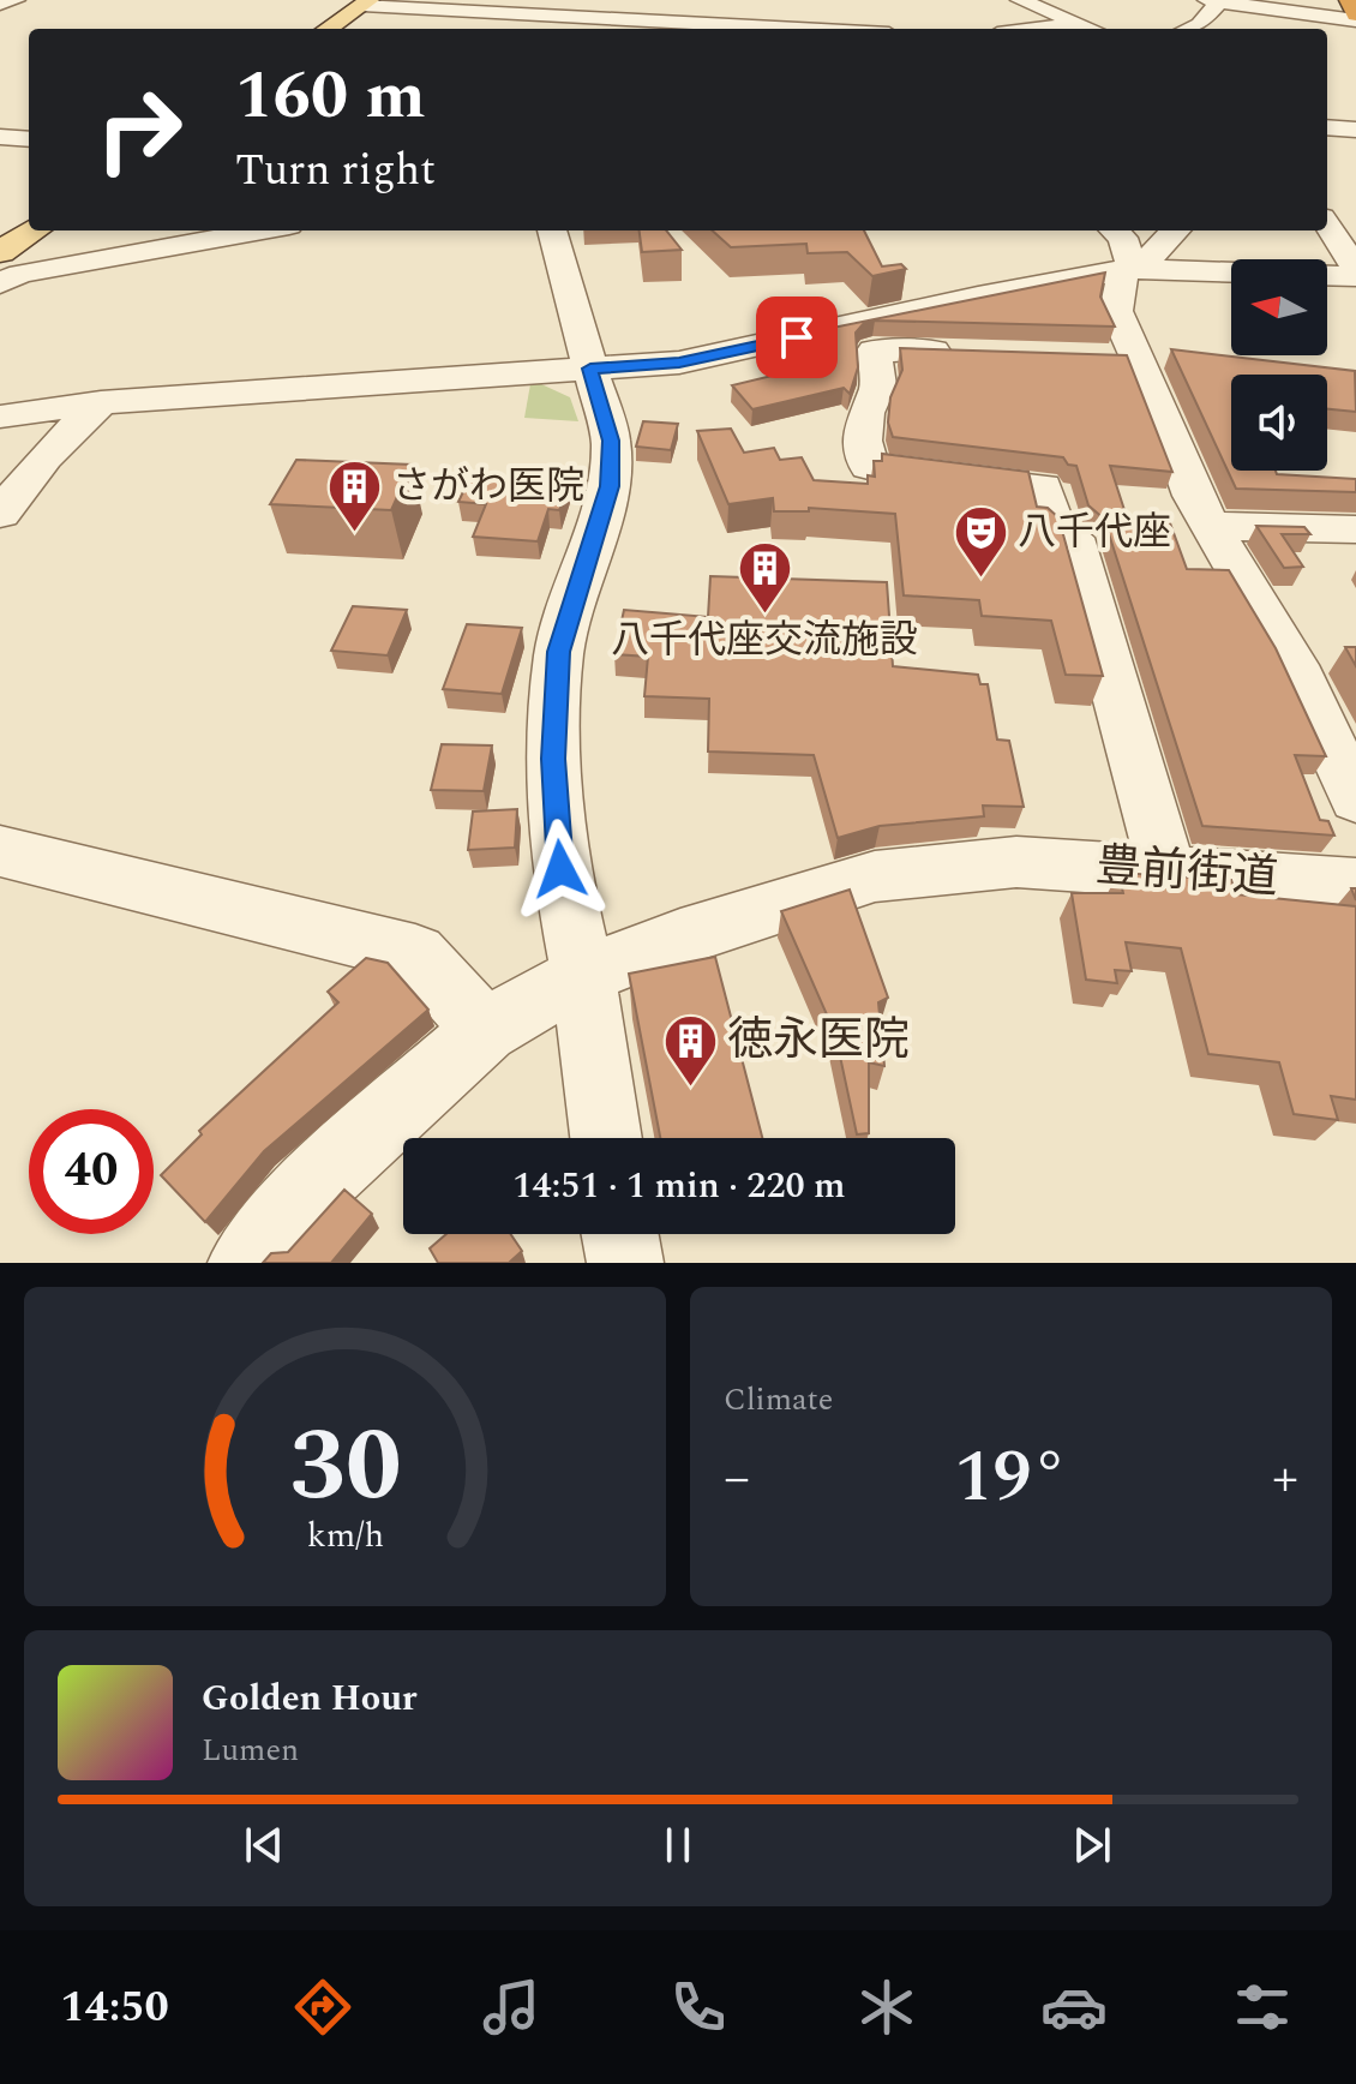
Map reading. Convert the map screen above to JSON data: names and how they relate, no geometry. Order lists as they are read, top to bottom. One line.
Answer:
{"streets":{"street":["豊前街道"]},"places":{"building":["さがわ医院","八千代座交流施設","徳永医院"],"theatre":["八千代座"]},"north":"left","page":{"turn":["160 m","Turn right"],"limit":"40","trip":"14:51 · 1 min · 220 m","tile":"Climate","heat":["−","19°","+"],"song":["Golden Hour","Lumen"],"tabs":"14:50","gauge":["30","km/h"]}}
